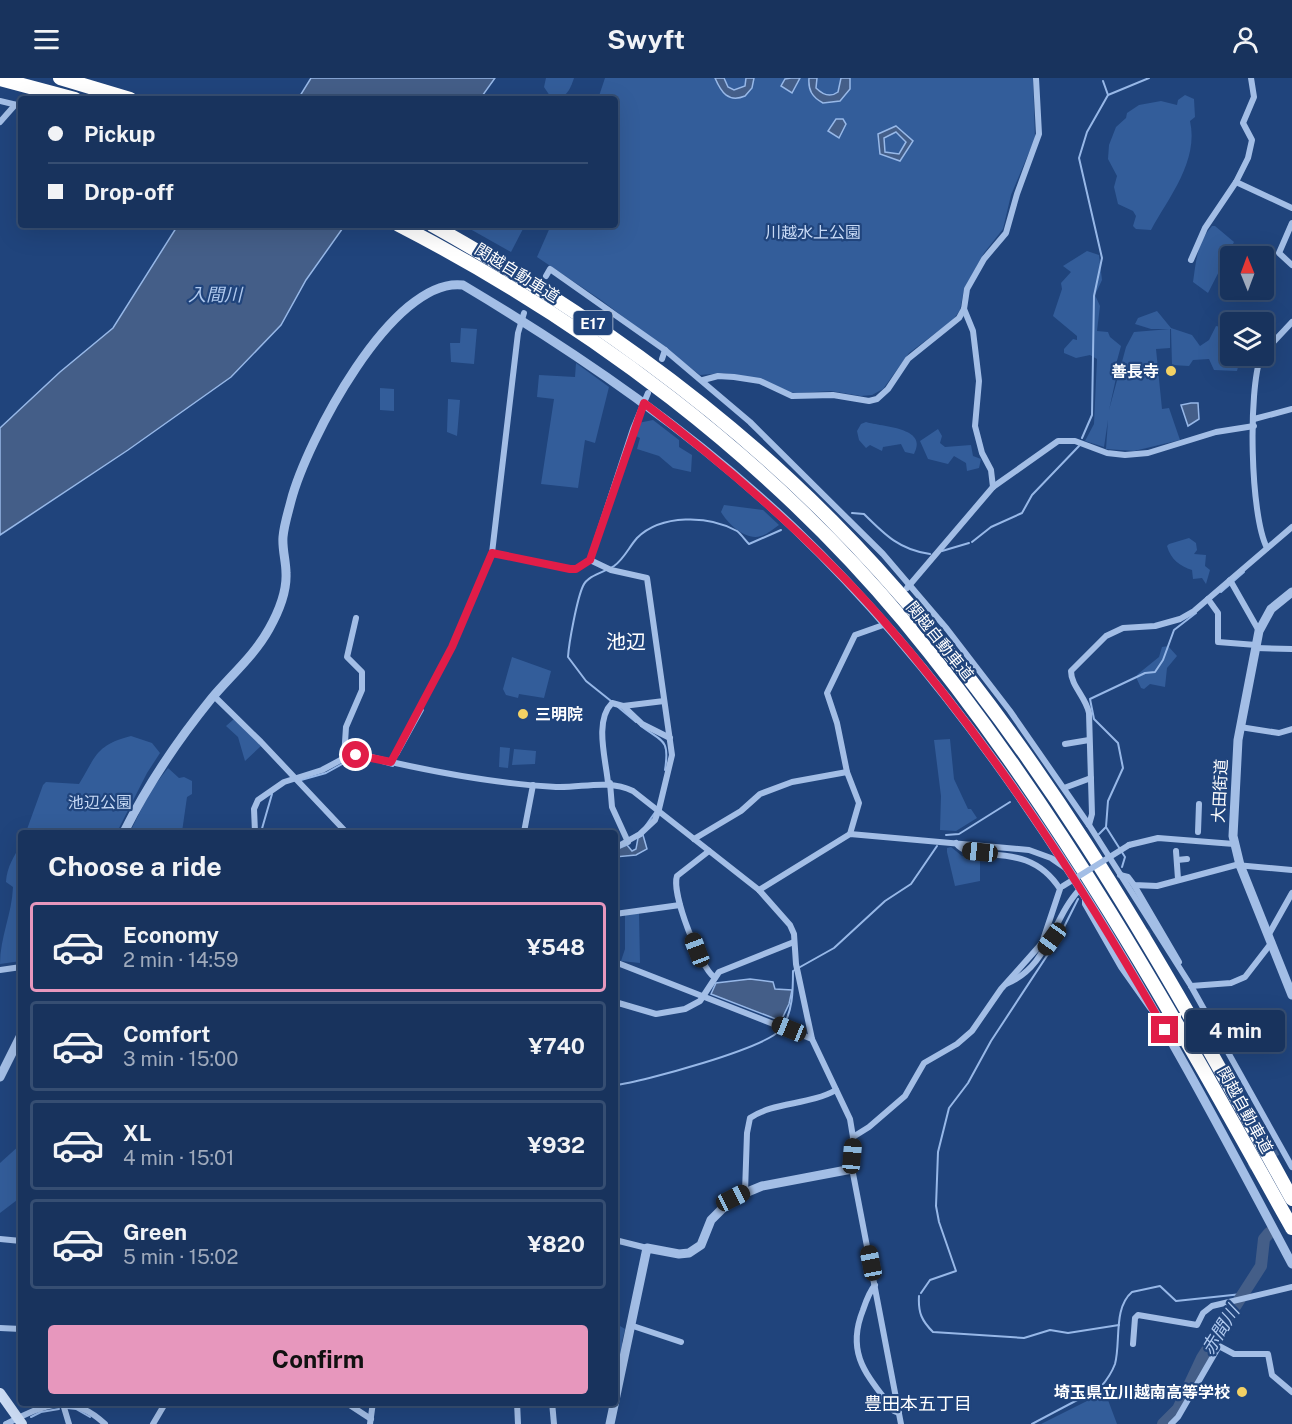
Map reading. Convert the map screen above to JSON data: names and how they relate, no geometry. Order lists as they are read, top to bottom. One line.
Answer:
{"streets":{"highway":["関越自動車道","E17"],"street":["大田街道"]},"districts":["池辺","豊田本五丁目"],"water":["入間川","赤間川"],"parks":["川越水上公園","池辺公園"],"places":["善長寺","三明院","埼玉県立川越南高等学校"],"north":"top","page":{"header":"Swyft","banner":["Pickup","Drop-off"],"heading":"Choose a ride","list":[{"name":"Economy","note":"2 min · 14:59","value":"¥548"},{"name":"Comfort","note":"3 min · 15:00","value":"¥740"},{"name":"XL","note":"4 min · 15:01","value":"¥932"},{"name":"Green","note":"5 min · 15:02","value":"¥820"}],"bubble":"4 min","buttons":"Confirm"}}
